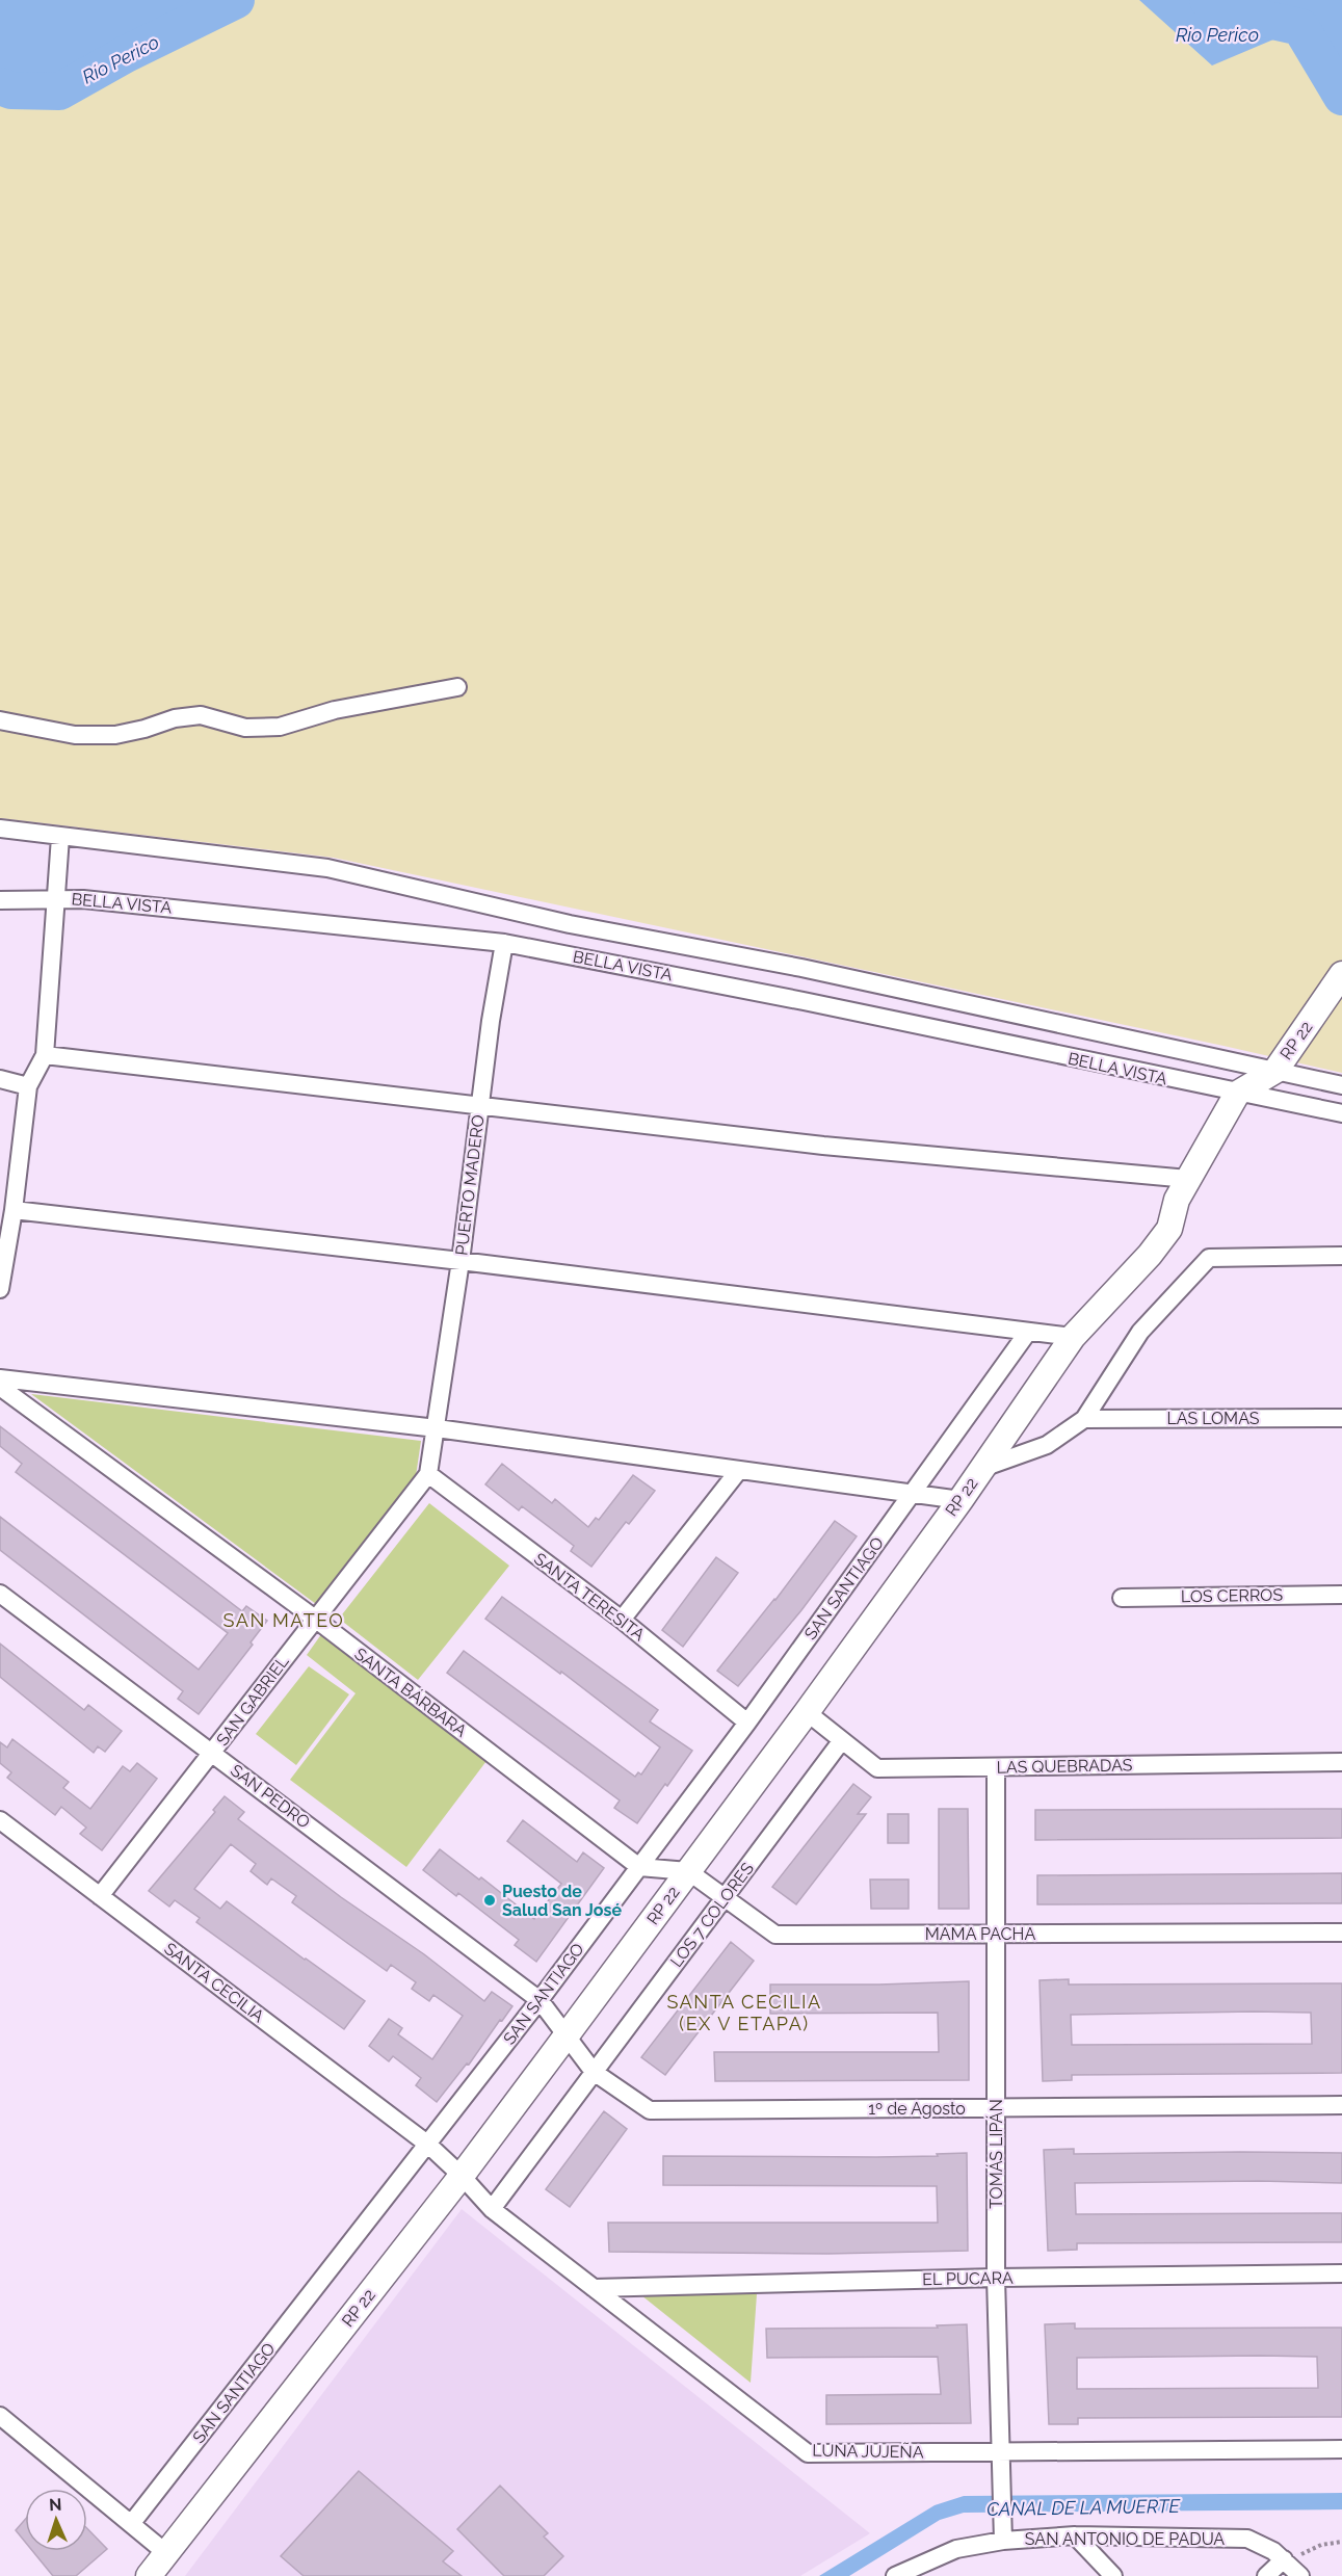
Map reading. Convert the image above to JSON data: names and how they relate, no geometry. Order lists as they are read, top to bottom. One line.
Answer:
{"streets":{"street":["BELLA VISTA","RP 22","PUERTO MADERO","LAS LOMAS","SAN SANTIAGO","LOS CERROS","SANTA TERESITA","SANTA BÁRBARA","SAN GABRIEL","LAS QUEBRADAS","SAN PEDRO","LOS 7 COLORES","MAMA PACHA","SANTA CECILIA","1º de Agosto","TOMÁS LIPÁN","EL PUCARA","LUNA JUJEÑA","SAN ANTONIO DE PADUA"]},"crossings":[["BELLA VISTA","RP 22"],["BELLA VISTA","PUERTO MADERO"],["RP 22","LAS QUEBRADAS"],["RP 22","MAMA PACHA"],["RP 22","1º de Agosto"],["RP 22","LUNA JUJEÑA"],["PUERTO MADERO","SANTA TERESITA"],["PUERTO MADERO","SAN GABRIEL"],["SAN SANTIAGO","SANTA TERESITA"],["SAN SANTIAGO","SANTA BÁRBARA"],["SAN SANTIAGO","SAN PEDRO"],["SAN SANTIAGO","SANTA CECILIA"],["SAN SANTIAGO","1º de Agosto"],["SAN SANTIAGO","LUNA JUJEÑA"],["SANTA TERESITA","SAN GABRIEL"],["SANTA BÁRBARA","SAN GABRIEL"],["SAN GABRIEL","SAN PEDRO"],["SAN GABRIEL","SANTA CECILIA"],["LAS QUEBRADAS","LOS 7 COLORES"],["LAS QUEBRADAS","TOMÁS LIPÁN"],["SAN PEDRO","1º de Agosto"],["LOS 7 COLORES","MAMA PACHA"],["LOS 7 COLORES","1º de Agosto"],["LOS 7 COLORES","LUNA JUJEÑA"],["MAMA PACHA","TOMÁS LIPÁN"],["SANTA CECILIA","LUNA JUJEÑA"],["1º de Agosto","TOMÁS LIPÁN"],["TOMÁS LIPÁN","EL PUCARA"],["TOMÁS LIPÁN","LUNA JUJEÑA"],["TOMÁS LIPÁN","SAN ANTONIO DE PADUA"],["EL PUCARA","LUNA JUJEÑA"]],"districts":["SAN MATEO","SANTA CECILIA (EX V ETAPA)"],"water":["Rio Perico","Río Perico","CANAL DE LA MUERTE"],"places":["Puesto de Salud San José"],"north":"top"}
